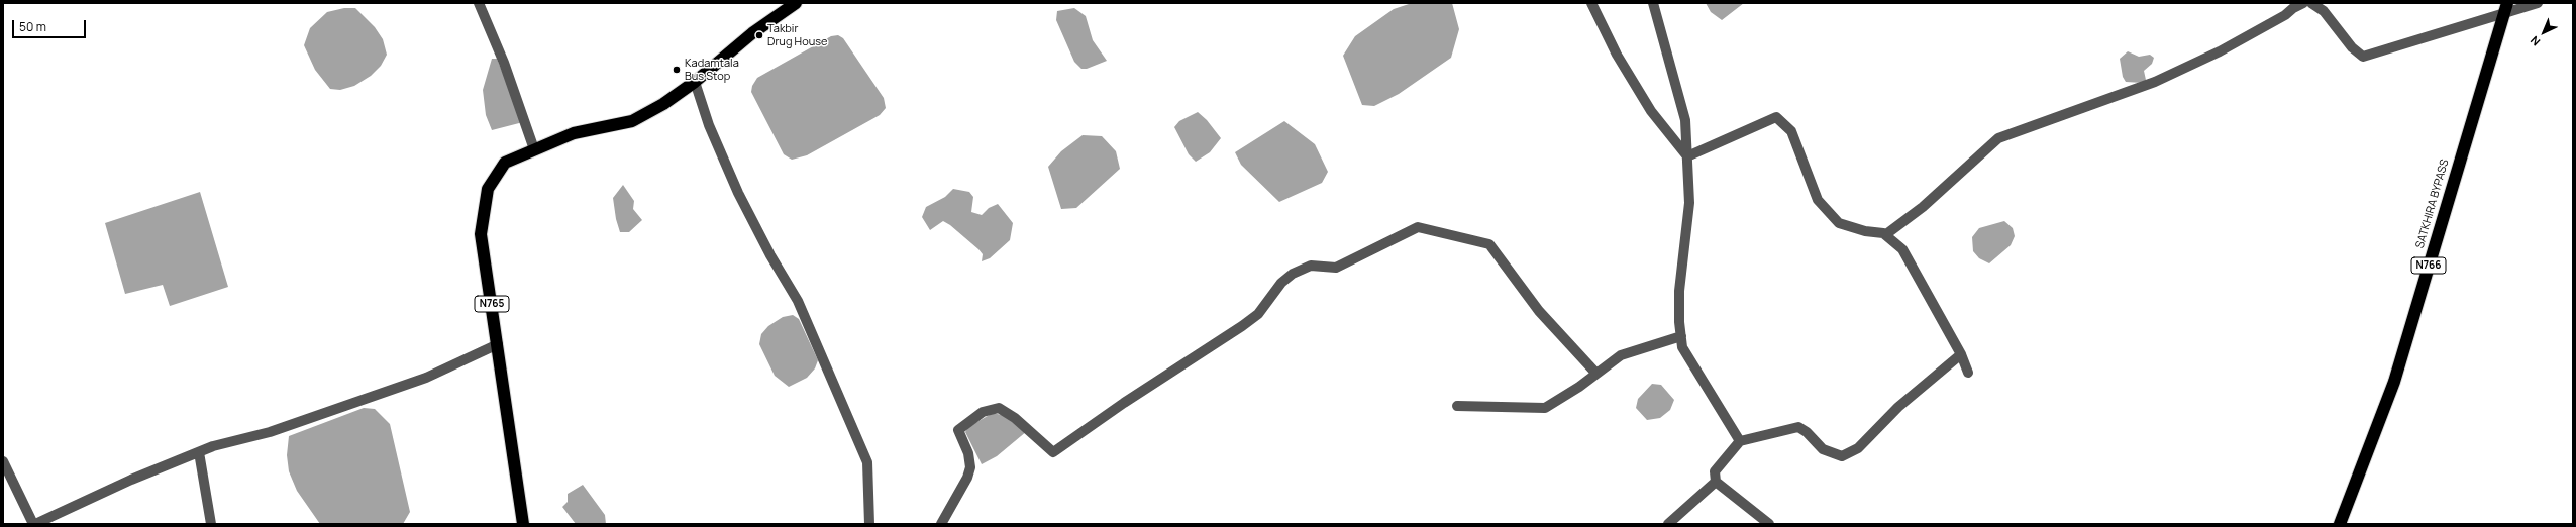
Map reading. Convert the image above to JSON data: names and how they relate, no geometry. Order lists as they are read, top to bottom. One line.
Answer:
{"streets":{"highway":["SATKHIRA BYPASS","N766","N765"]},"places":["Takbir Drug House","Kadamtala Bus Stop"],"scale_bar":"50 m","north":"bottom left"}
